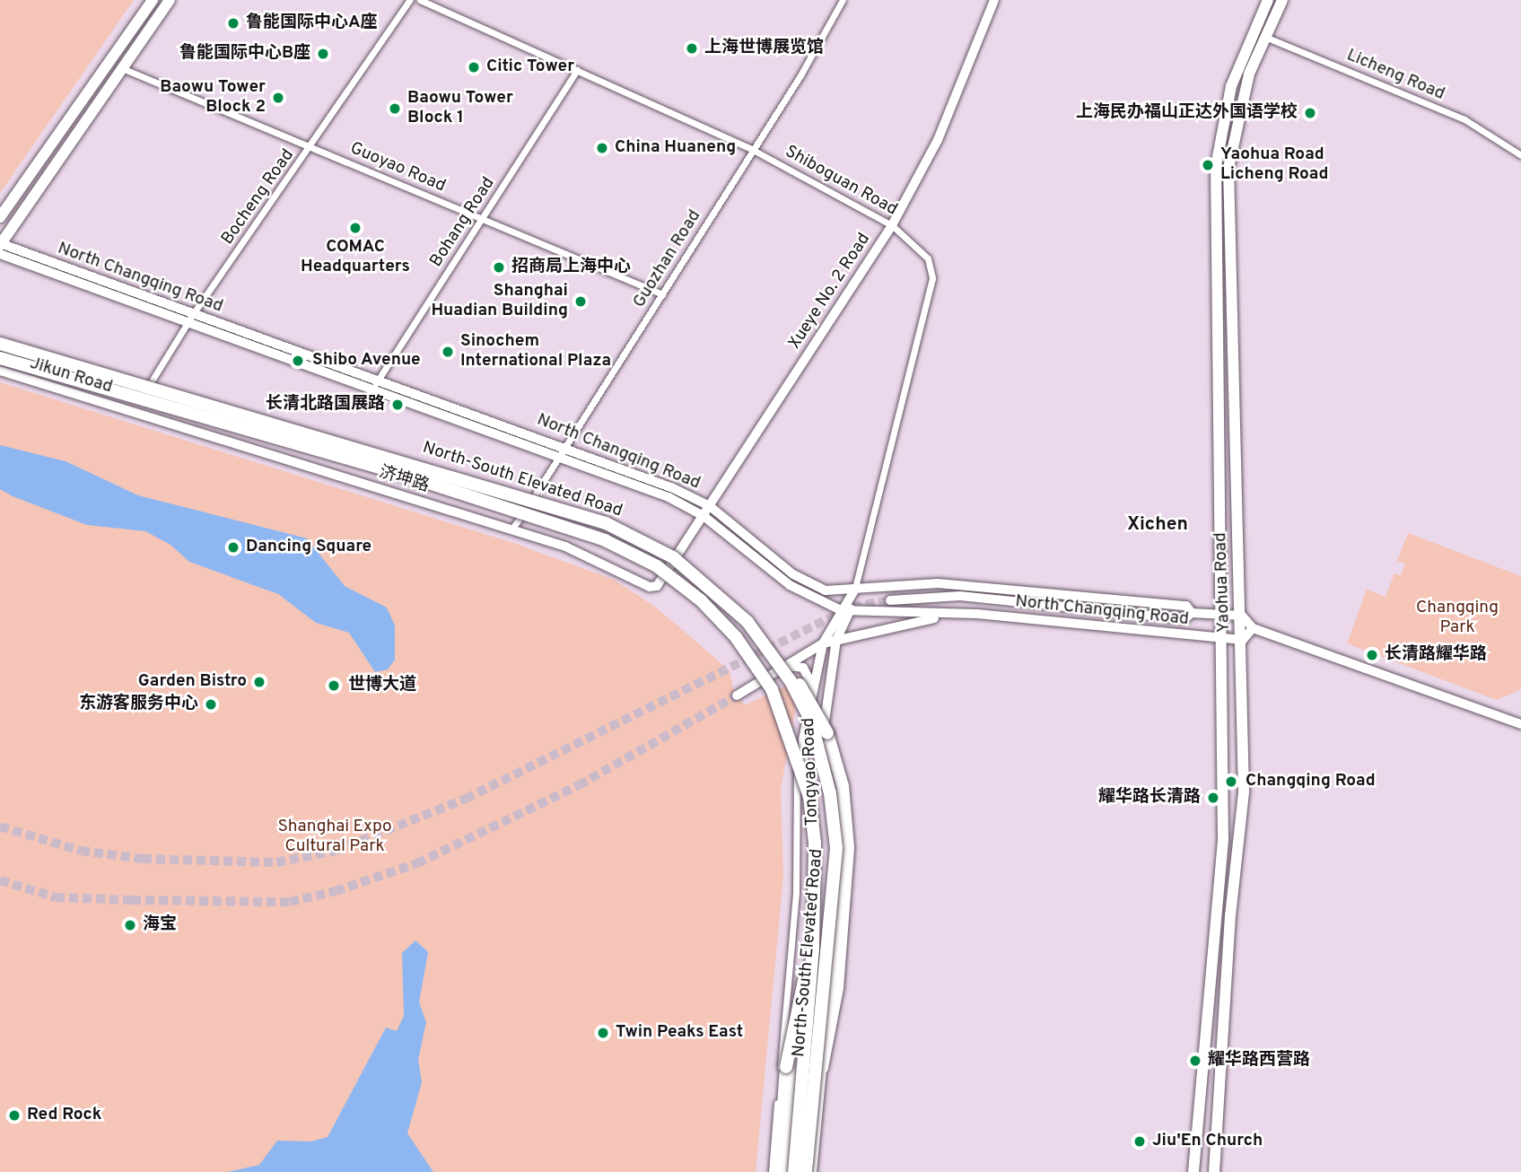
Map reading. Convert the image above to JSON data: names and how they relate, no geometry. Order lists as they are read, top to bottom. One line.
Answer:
{"streets":{"highway":["North-South Elevated Road"],"main road":["North Changqing Road","Xueye No. 2 Road","Jikun Road","济坤路","Yaohua Road","Tongyao Road"],"street":["Licheng Road","Guoyao Road","Shiboguan Road","Bocheng Road","Bohang Road","Guozhan Road"]},"crossings":[["Licheng Road","Yaohua Road"],["Guoyao Road","Bocheng Road"],["Guoyao Road","Bohang Road"],["Guoyao Road","Guozhan Road"],["Shiboguan Road","Bohang Road"],["Shiboguan Road","Guozhan Road"],["Shiboguan Road","North Changqing Road"],["Shiboguan Road","Xueye No. 2 Road"],["Shiboguan Road","Tongyao Road"],["Bocheng Road","North Changqing Road"],["Bocheng Road","Jikun Road"],["Bocheng Road","济坤路"],["Bohang Road","North Changqing Road"],["Guozhan Road","North Changqing Road"],["Guozhan Road","济坤路"],["North Changqing Road","Xueye No. 2 Road"],["North Changqing Road","Yaohua Road"],["North Changqing Road","Tongyao Road"],["Xueye No. 2 Road","济坤路"],["Jikun Road","济坤路"]],"districts":["Xichen"],"parks":["Changqing Park","Shanghai Expo Cultural Park"],"places":["鲁能国际中心A座","上海世博展览馆","鲁能国际中心B座","Citic Tower","Baowu Tower Block 2","Baowu Tower Block 1","上海民办福山正达外国语学校","China Huaneng","Yaohua Road Licheng Road","COMAC Headquarters","招商局上海中心","Shanghai Huadian Building","Sinochem International Plaza","Shibo Avenue","长清北路国展路","Dancing Square","长清路耀华路","Garden Bistro","世博大道","东游客服务中心","Changqing Road","耀华路长清路","海宝","Twin Peaks East","耀华路西营路","Red Rock","Jiu'En Church"]}
